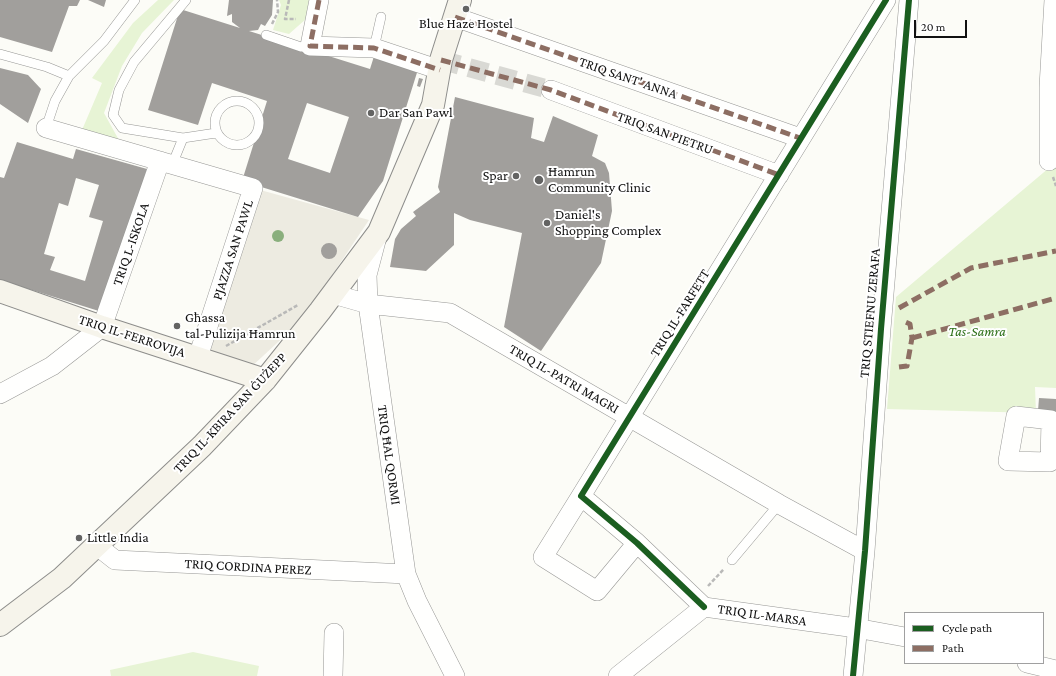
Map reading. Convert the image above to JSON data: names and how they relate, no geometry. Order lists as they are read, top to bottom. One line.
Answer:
{"streets":{"main road":["TRIQ IL-FERROVIJA","TRIQ IL-KBIRA SAN ĠUŻEPP"],"street":["TRIQ SANT' ANNA","TRIQ SAN PIETRU","TRIQ L-ISKOLA","PJAZZA SAN PAWL","TRIQ IL-FARFETT","TRIQ STIEFNU ZERAFA","TRIQ IL-PATRI MAGRI","TRIQ ĦAL QORMI","TRIQ CORDINA PEREZ","TRIQ IL-MARSA"]},"crossings":[["TRIQ SANT' ANNA","TRIQ IL-FARFETT"],["TRIQ SANT' ANNA","TRIQ IL-KBIRA SAN ĠUŻEPP"],["TRIQ SAN PIETRU","TRIQ IL-FARFETT"],["TRIQ L-ISKOLA","PJAZZA SAN PAWL"],["TRIQ L-ISKOLA","TRIQ IL-FERROVIJA"],["PJAZZA SAN PAWL","TRIQ IL-FERROVIJA"],["TRIQ IL-FARFETT","TRIQ IL-PATRI MAGRI"],["TRIQ STIEFNU ZERAFA","TRIQ IL-PATRI MAGRI"],["TRIQ STIEFNU ZERAFA","TRIQ IL-MARSA"],["TRIQ IL-FERROVIJA","TRIQ IL-KBIRA SAN ĠUŻEPP"],["TRIQ IL-PATRI MAGRI","TRIQ IL-KBIRA SAN ĠUŻEPP"],["TRIQ IL-PATRI MAGRI","TRIQ ĦAL QORMI"],["TRIQ IL-KBIRA SAN ĠUŻEPP","TRIQ ĦAL QORMI"],["TRIQ IL-KBIRA SAN ĠUŻEPP","TRIQ CORDINA PEREZ"],["TRIQ ĦAL QORMI","TRIQ CORDINA PEREZ"]],"parks":["Tas-Samra"],"places":["Blue Haze Hostel","Dar San Pawl","Spar","Ħamrun Community Clinic","Daniel's Shopping Complex","Għassa tal-Pulizija Ħamrun","Little India"],"legend":["Cycle path","Path"],"scale_bar":"20 m"}
